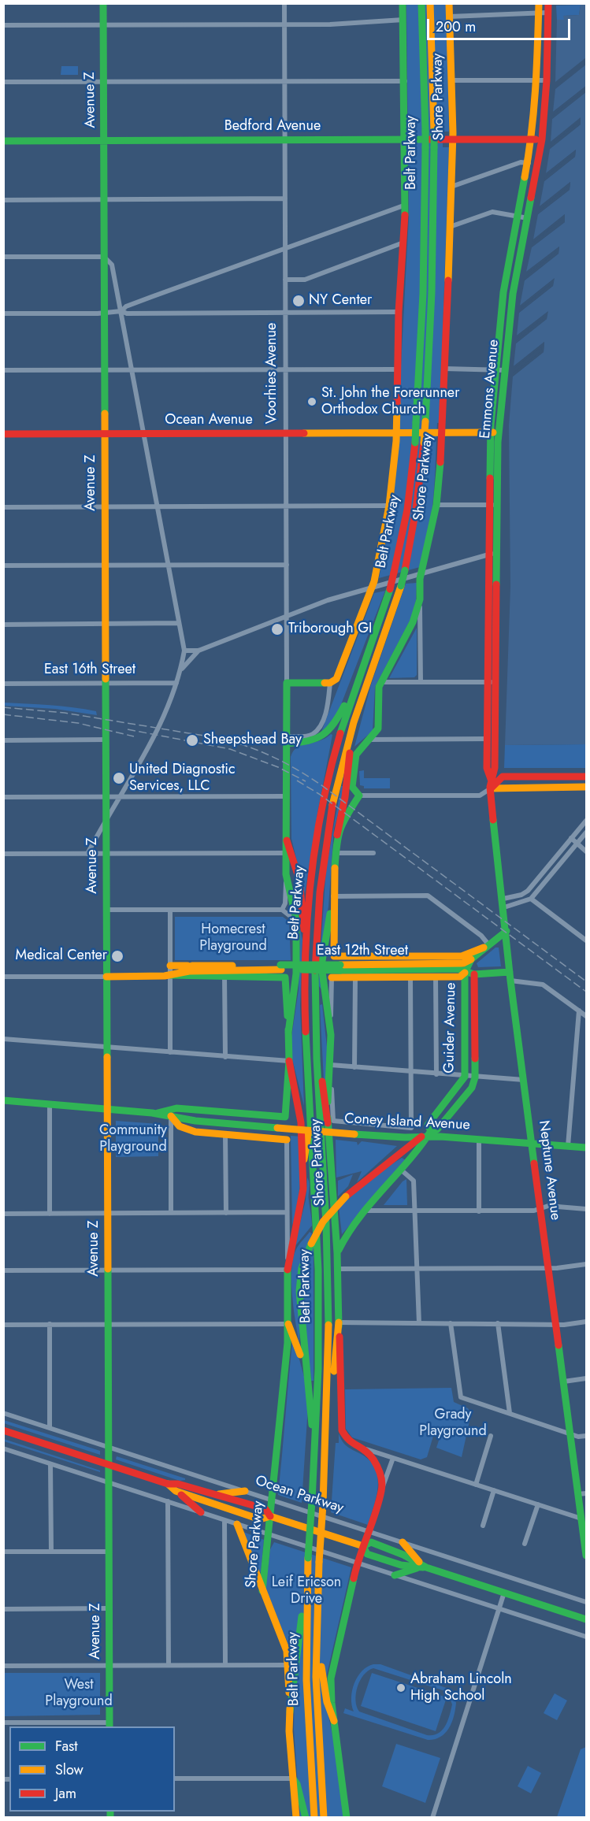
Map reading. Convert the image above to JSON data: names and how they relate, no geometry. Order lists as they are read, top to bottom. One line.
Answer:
{"streets":{"main road":["Shore Parkway","Avenue Z","Bedford Avenue","Belt Parkway","Voorhies Avenue","Emmons Avenue","Ocean Avenue","East 12th Street","Guider Avenue","Coney Island Avenue","Neptune Avenue","Ocean Parkway"],"street":["East 16th Street"]},"crossings":[["Shore Parkway","Bedford Avenue"],["Shore Parkway","Voorhies Avenue"],["Shore Parkway","Ocean Avenue"],["Shore Parkway","East 12th Street"],["Shore Parkway","Guider Avenue"],["Shore Parkway","Coney Island Avenue"],["Shore Parkway","Ocean Parkway"],["Avenue Z","Bedford Avenue"],["Avenue Z","Ocean Avenue"],["Avenue Z","East 16th Street"],["Avenue Z","East 12th Street"],["Avenue Z","Coney Island Avenue"],["Avenue Z","Ocean Parkway"],["Bedford Avenue","Voorhies Avenue"],["Bedford Avenue","Emmons Avenue"],["Voorhies Avenue","Ocean Avenue"],["Emmons Avenue","Ocean Avenue"],["Emmons Avenue","Neptune Avenue"],["East 12th Street","Guider Avenue"],["East 12th Street","Neptune Avenue"],["Guider Avenue","Coney Island Avenue"],["Guider Avenue","Neptune Avenue"],["Coney Island Avenue","Neptune Avenue"]],"parks":["Homecrest Playground","Community Playground","Grady Playground","Leif Ericson Drive","West Playground"],"places":["NY Center","St. John the Forerunner Orthodox Church","Triborough GI","Sheepshead Bay","United Diagnostic Services, LLC","Medical Center","Abraham Lincoln High School"],"legend":["Fast","Slow","Jam"],"scale_bar":"200 m"}
